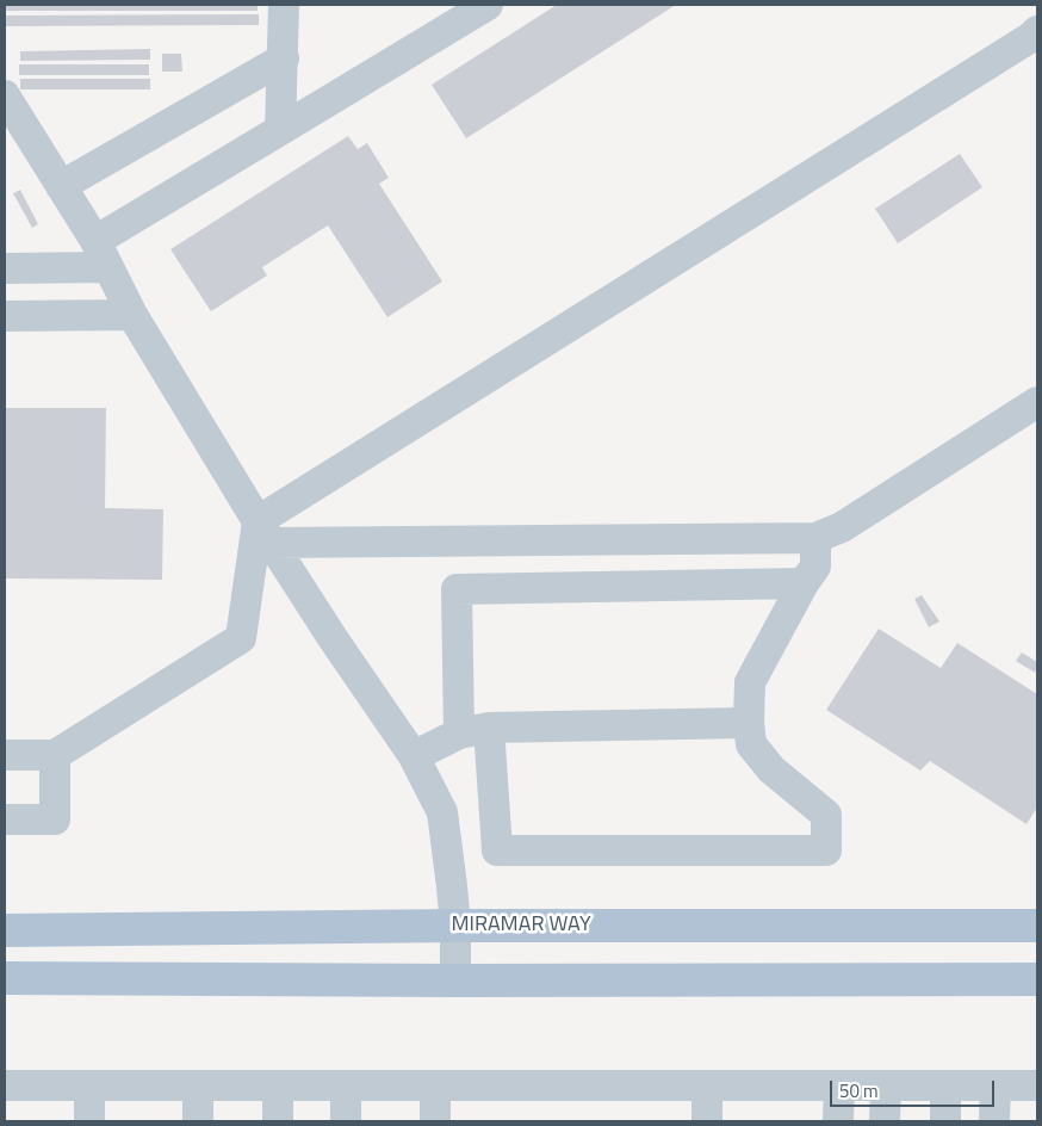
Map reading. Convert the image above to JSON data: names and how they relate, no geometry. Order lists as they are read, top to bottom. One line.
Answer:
{"streets":{"main road":["MIRAMAR WAY"]},"scale_bar":"50 m"}
